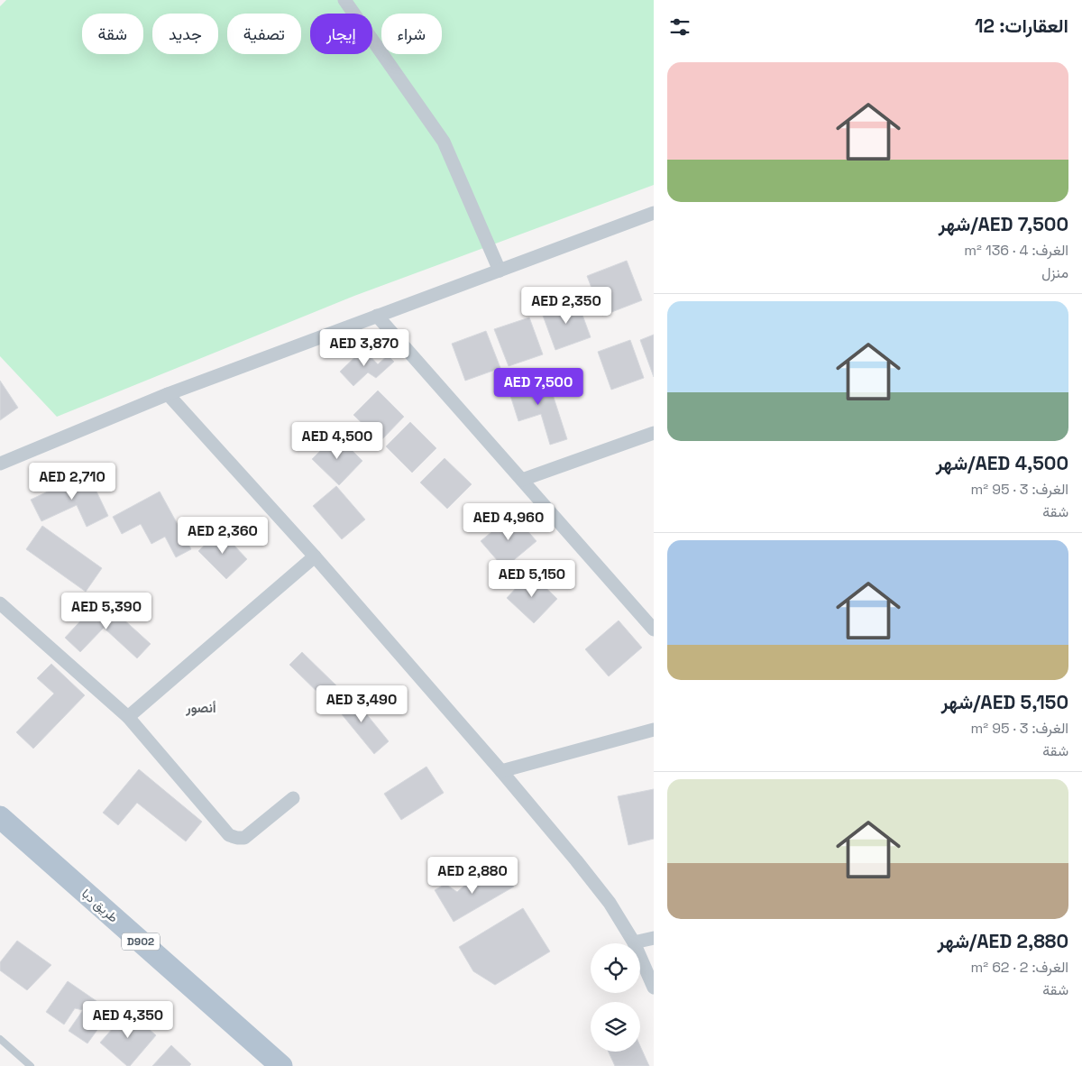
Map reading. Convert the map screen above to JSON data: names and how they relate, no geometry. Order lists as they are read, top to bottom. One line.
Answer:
{"streets":{"main road":["طريق دبا","D902"]},"districts":["أنصور"],"page":{"heading":"العقارات: 12","chip":["شراء","إيجار","تصفية","جديد","شقة"],"list":[{"name":"AED 7,500/شهر","note":"الغرف: 4 · 136 m² · منزل"},{"name":"AED 4,500/شهر","note":"الغرف: 3 · 95 m² · شقة"},{"name":"AED 5,150/شهر","note":"الغرف: 3 · 95 m² · شقة"},{"name":"AED 2,880/شهر","note":"الغرف: 2 · 62 m² · شقة"}],"price":["AED 2,350","AED 3,870","AED 7,500","AED 4,500","AED 2,710","AED 4,960","AED 2,360","AED 5,150","AED 5,390","AED 3,490","AED 2,880","AED 4,350"]}}
